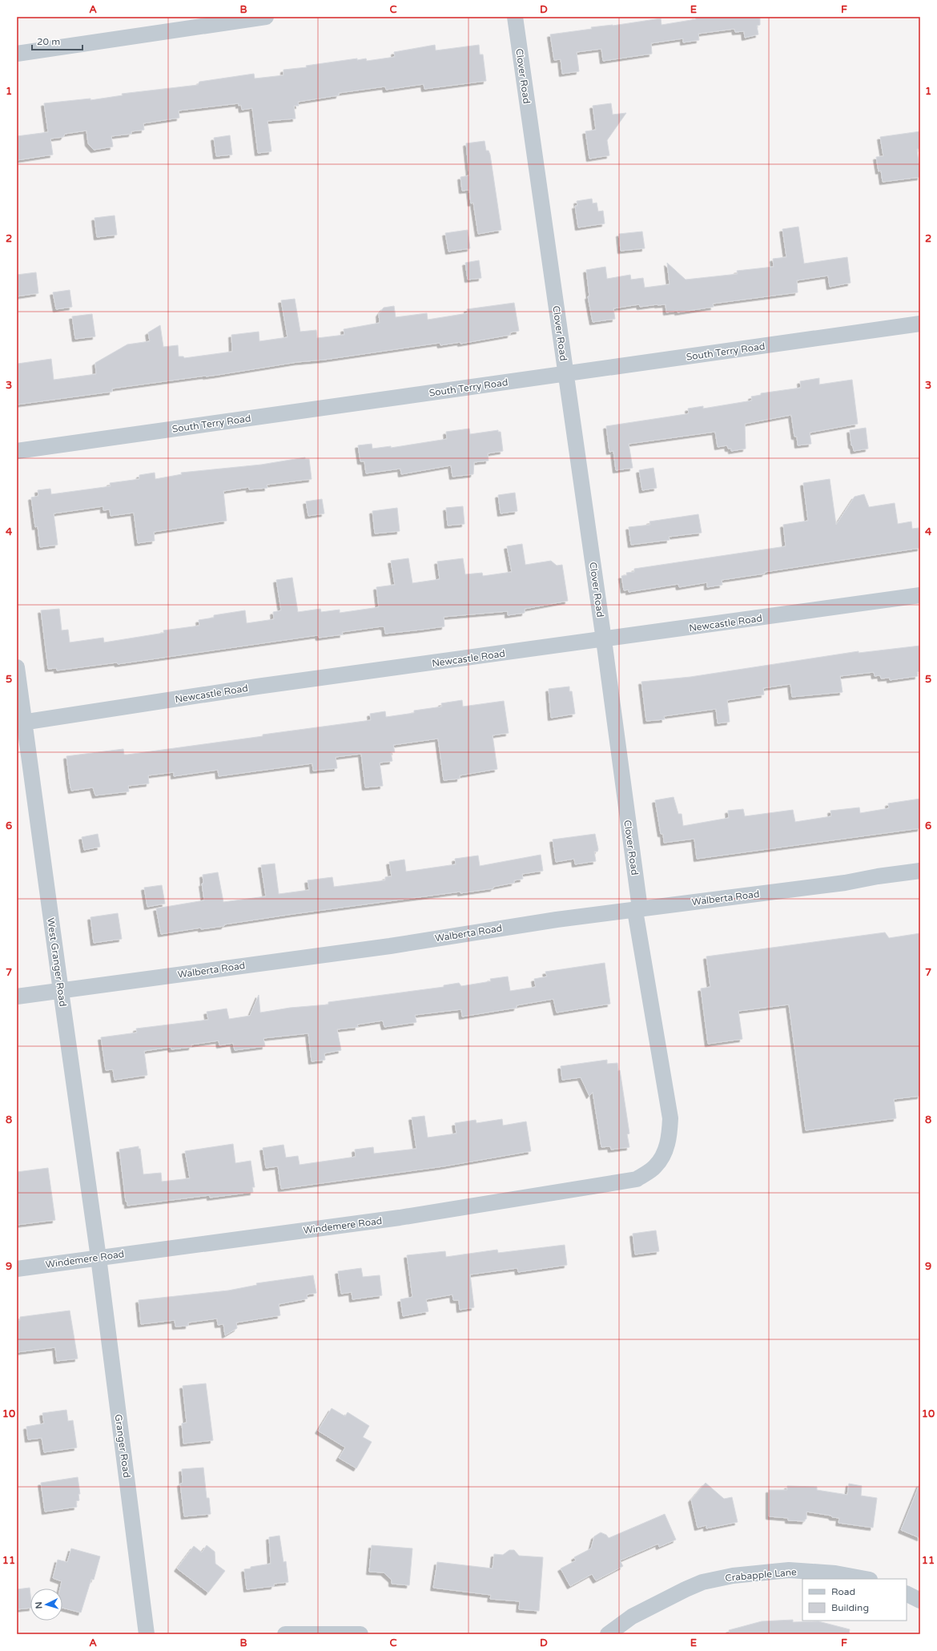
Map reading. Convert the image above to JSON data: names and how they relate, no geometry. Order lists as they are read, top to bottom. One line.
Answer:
{"streets":{"street":["Clover Road","South Terry Road","Newcastle Road","Walberta Road","West Granger Road","Windemere Road","Granger Road","Crabapple Lane"]},"crossings":[["Clover Road","South Terry Road"],["Clover Road","Newcastle Road"],["Clover Road","Walberta Road"],["Clover Road","Windemere Road"],["Newcastle Road","West Granger Road"],["Walberta Road","West Granger Road"],["West Granger Road","Windemere Road"],["West Granger Road","Granger Road"],["Windemere Road","Granger Road"]],"legend":["Road","Building"],"scale_bar":"20 m","north":"left","grid":{"columns":["A","B","C","D","E","F"],"rows":["1","2","3","4","5","6","7","8","9","10","11"]}}
